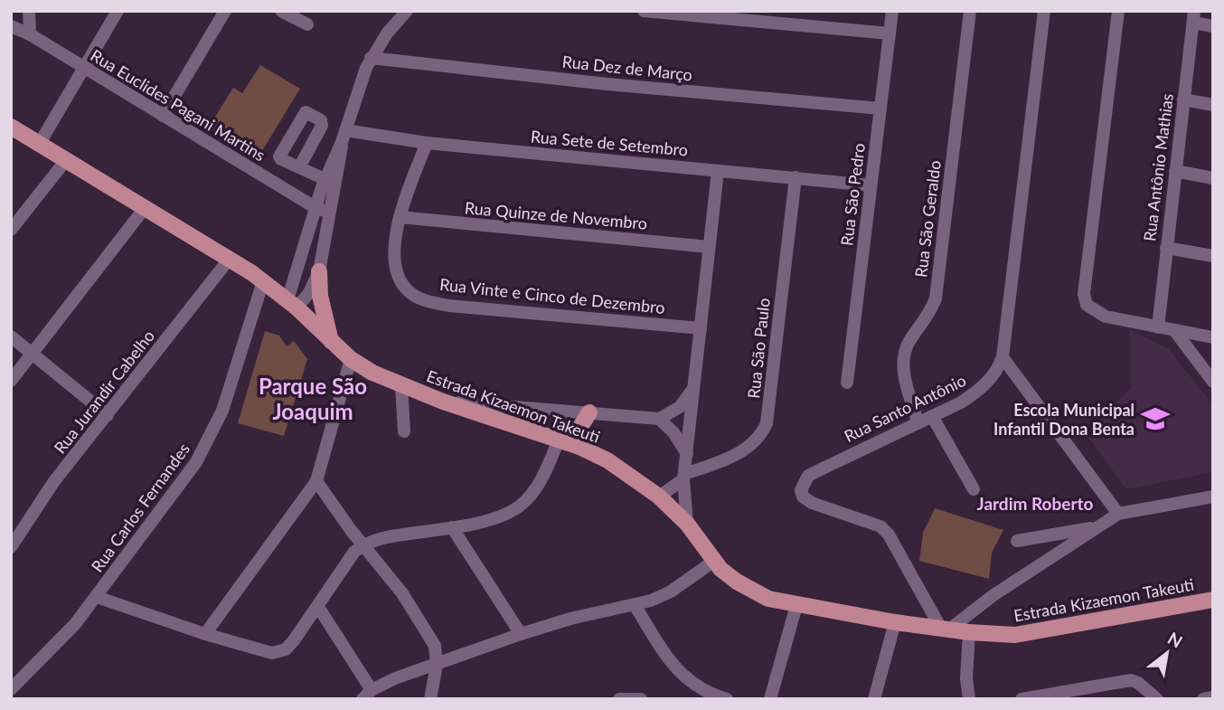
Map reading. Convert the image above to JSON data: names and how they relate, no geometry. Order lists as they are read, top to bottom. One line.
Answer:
{"streets":{"main road":["Estrada Kizaemon Takeuti"],"street":["Rua Dez de Março","Rua Euclides Pagani Martins","Rua Sete de Setembro","Rua Antônio Mathias","Rua São Pedro","Rua Quinze de Novembro","Rua São Geraldo","Rua Vinte e Cinco de Dezembro","Rua São Paulo","Rua Jurandir Cabelho","Rua Santo Antônio","Rua Carlos Fernandes"]},"crossings":[["Rua Dez de Março","Rua São Pedro"],["Rua Sete de Setembro","Rua São Pedro"],["Rua Sete de Setembro","Rua Vinte e Cinco de Dezembro"],["Rua Sete de Setembro","Rua São Paulo"],["Rua Quinze de Novembro","Rua Vinte e Cinco de Dezembro"],["Rua São Geraldo","Rua Santo Antônio"],["Rua São Paulo","Estrada Kizaemon Takeuti"],["Rua Jurandir Cabelho","Estrada Kizaemon Takeuti"],["Estrada Kizaemon Takeuti","Rua Santo Antônio"],["Estrada Kizaemon Takeuti","Rua Carlos Fernandes"]],"districts":["Parque São Joaquim","Jardim Roberto"],"places":{"school or university":["Escola Municipal Infantil Dona Benta"]},"north":"top right"}
